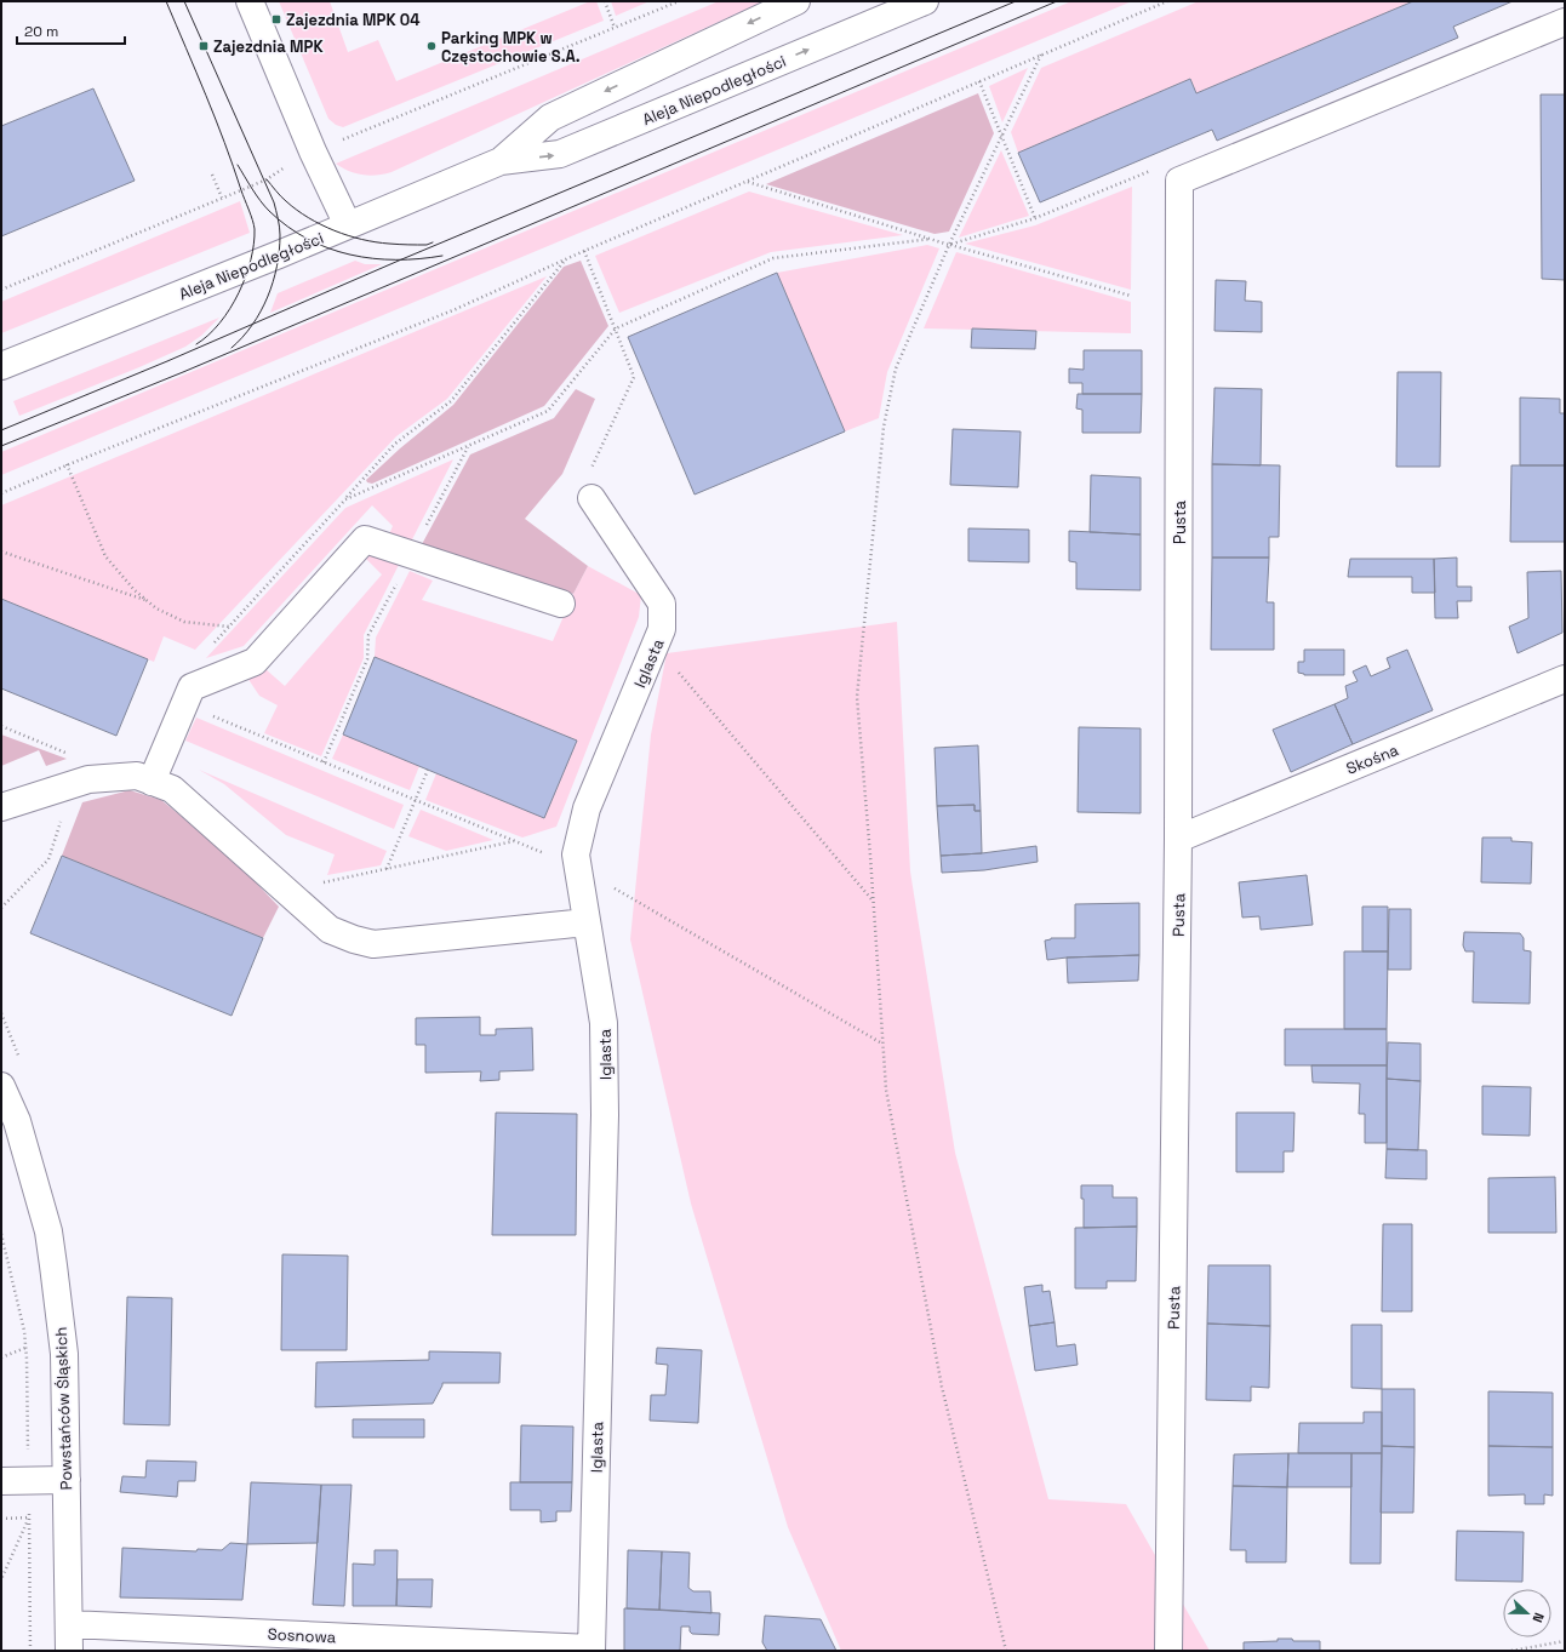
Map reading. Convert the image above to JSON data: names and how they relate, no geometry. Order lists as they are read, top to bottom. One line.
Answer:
{"streets":{"street":["Aleja Niepodległości","Pusta","Iglasta","Skośna","Powstańców Śląskich","Sosnowa"]},"crossings":[["Pusta","Skośna"],["Iglasta","Sosnowa"],["Powstańców Śląskich","Sosnowa"]],"places":{"transit":["Zajezdnia MPK 04","Zajezdnia MPK"],"other":["Parking MPK w Częstochowie S.A."]},"scale_bar":"20 m","north":"right"}
